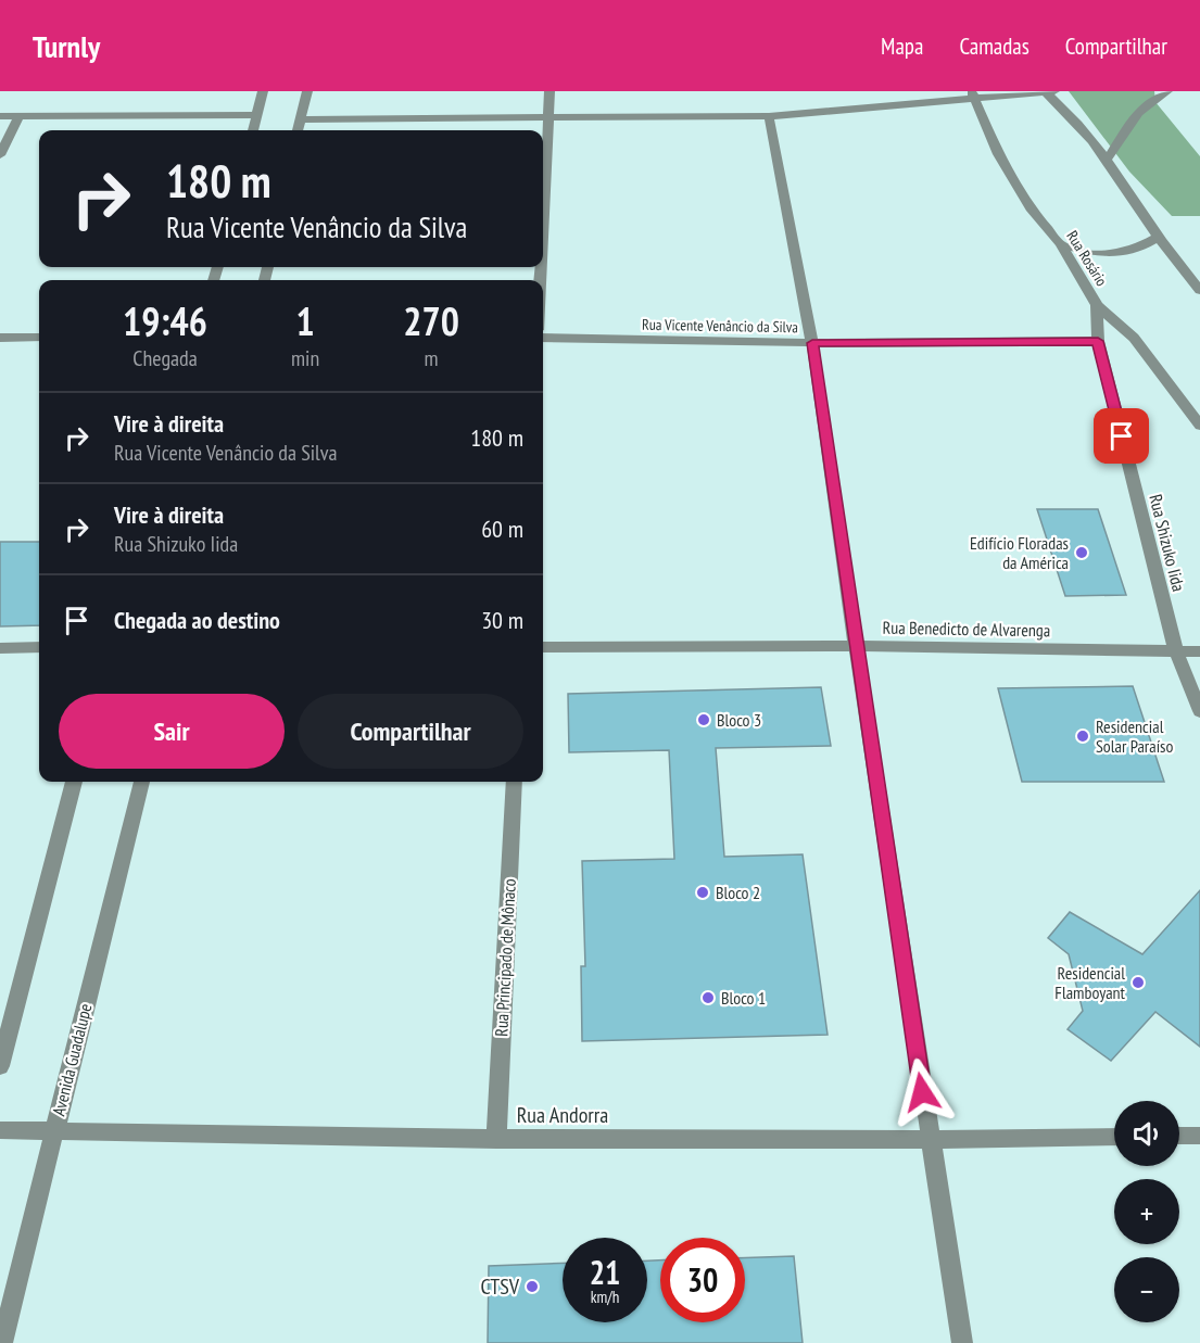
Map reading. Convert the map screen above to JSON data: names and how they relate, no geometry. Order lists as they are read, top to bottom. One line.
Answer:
{"streets":{"street":["Rua Rosário","Rua Vicente Venâncio da Silva","Rua Shizuko Iida","Rua Benedicto de Alvarenga","Rua Principado de Mônaco","Avenida Guadalupe","Rua Andorra"]},"crossings":[["Rua Rosário","Rua Shizuko Iida"],["Rua Vicente Venâncio da Silva","Rua Shizuko Iida"],["Rua Shizuko Iida","Rua Benedicto de Alvarenga"],["Rua Principado de Mônaco","Rua Andorra"],["Avenida Guadalupe","Rua Andorra"]],"places":["Edifício Floradas da América","Bloco 3","Residencial Solar Paraíso","Bloco 2","Residencial Flamboyant","Bloco 1","CTSV"],"page":{"header":"Turnly","nav":["Mapa","Camadas","Compartilhar"],"turn":["180 m","Rua Vicente Venâncio da Silva"],"eta":["19:46","Chegada","1","min","270","m"],"list":[{"name":"Vire à direita","note":"Rua Vicente Venâncio da Silva","value":"180 m"},{"name":"Vire à direita","note":"Rua Shizuko Iida","value":"60 m"},{"name":"Chegada ao destino","value":"30 m"}],"buttons":["Sair","Compartilhar"],"map_buttons":["+","−"],"speed":"21 km/h","limit":"30"}}
